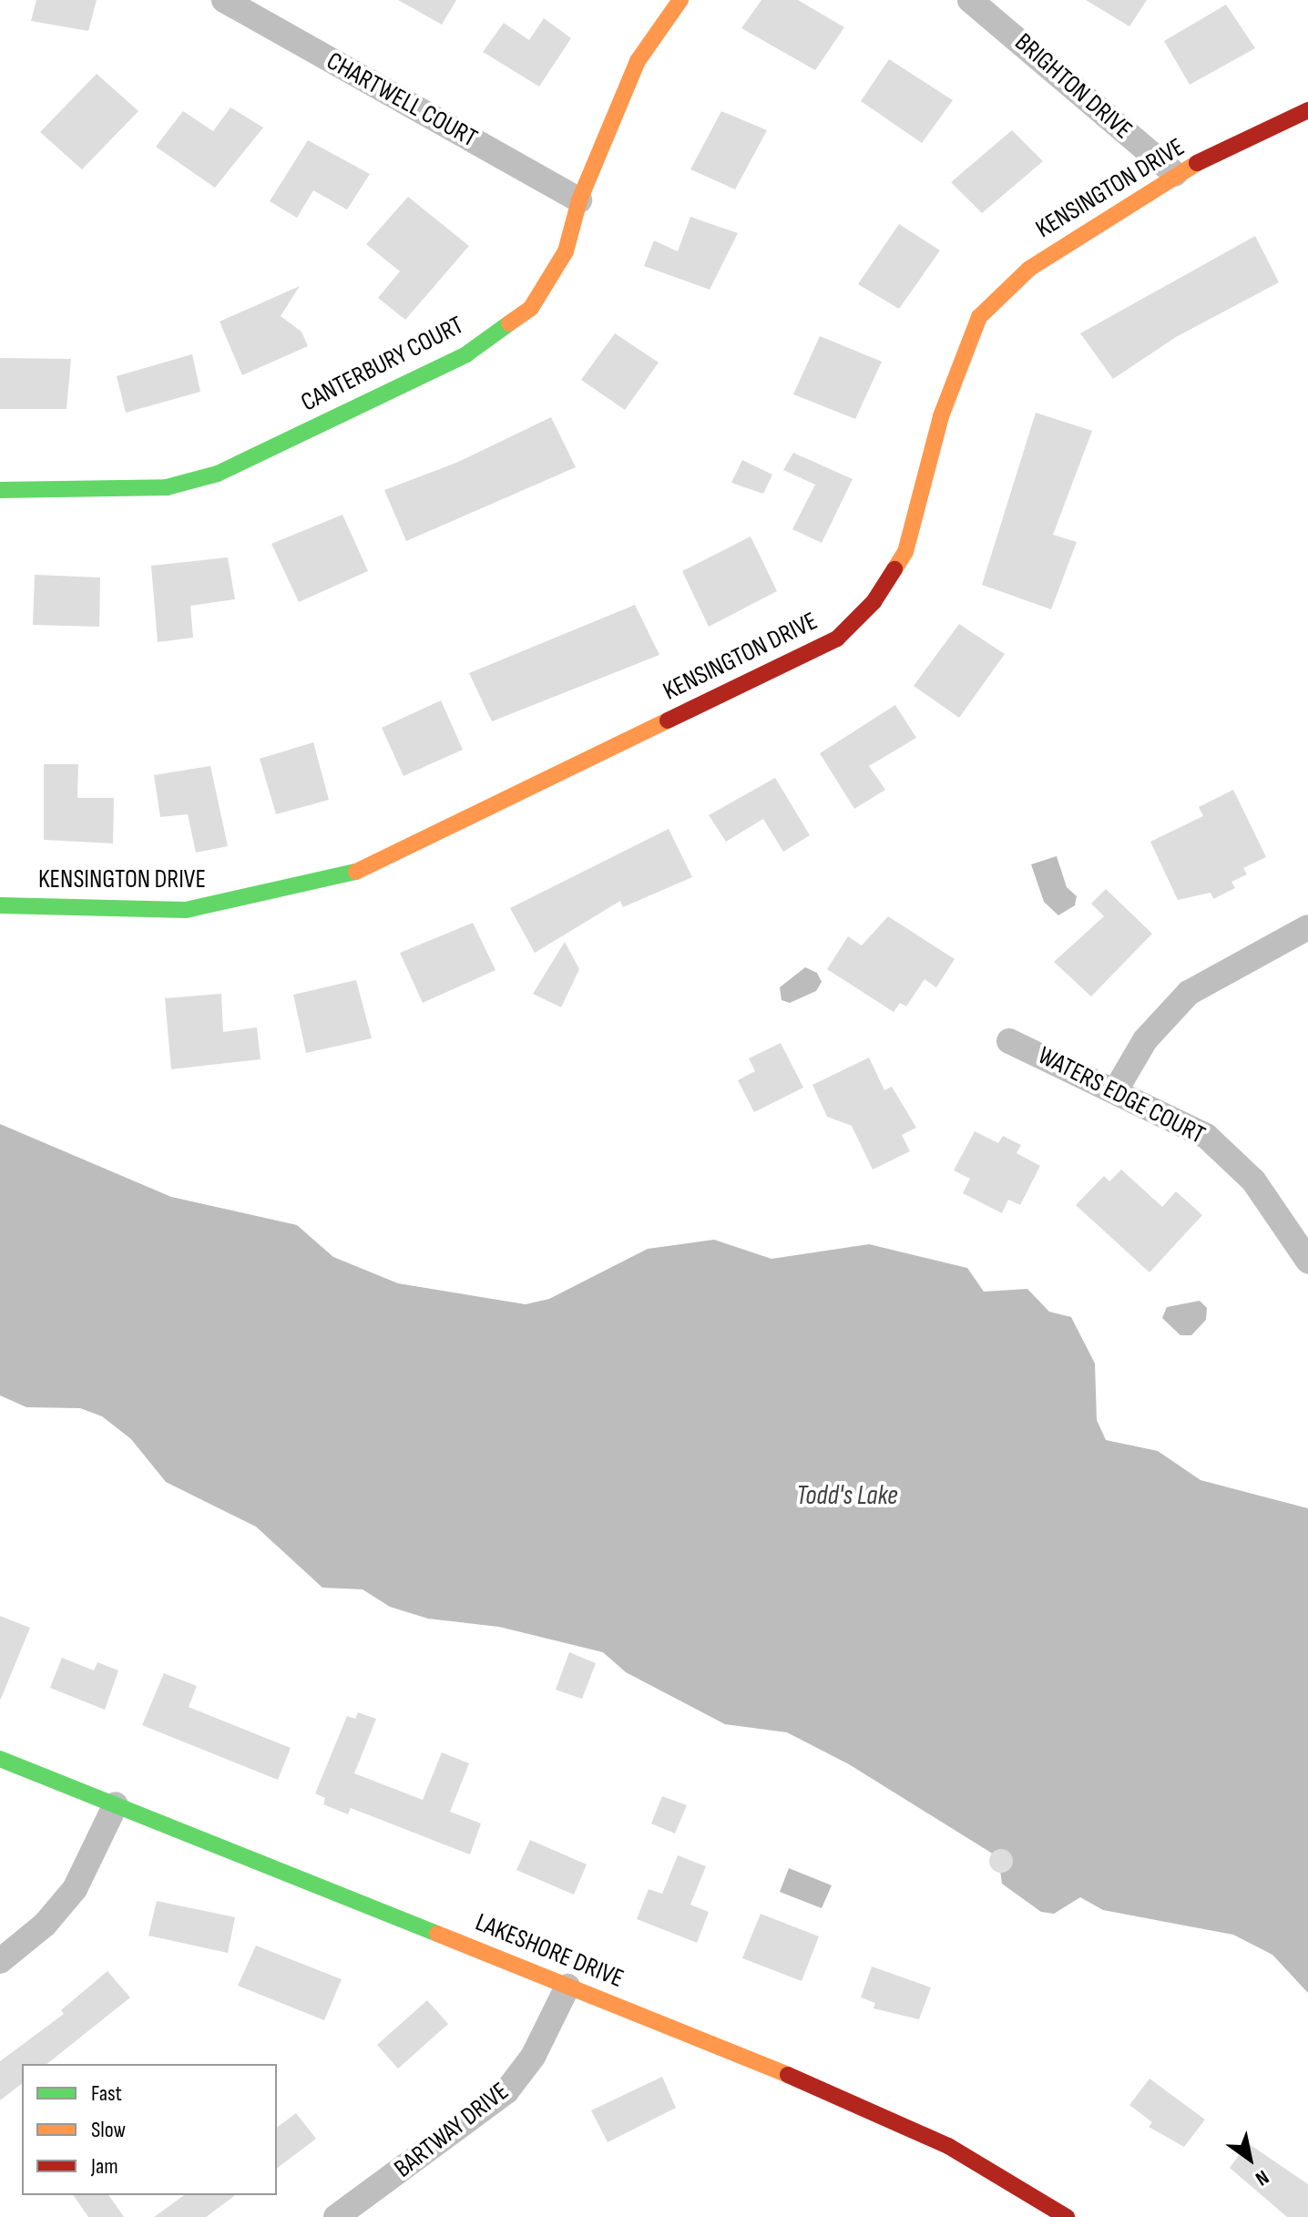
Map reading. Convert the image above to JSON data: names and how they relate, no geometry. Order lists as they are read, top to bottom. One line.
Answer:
{"streets":{"street":["BRIGHTON DRIVE","CHARTWELL COURT","KENSINGTON DRIVE","CANTERBURY COURT","WATERS EDGE COURT","LAKESHORE DRIVE","BARTWAY DRIVE"]},"crossings":[["BRIGHTON DRIVE","KENSINGTON DRIVE"],["CHARTWELL COURT","CANTERBURY COURT"],["LAKESHORE DRIVE","BARTWAY DRIVE"]],"water":["Todd's Lake"],"legend":["Fast","Slow","Jam"],"north":"bottom right"}
